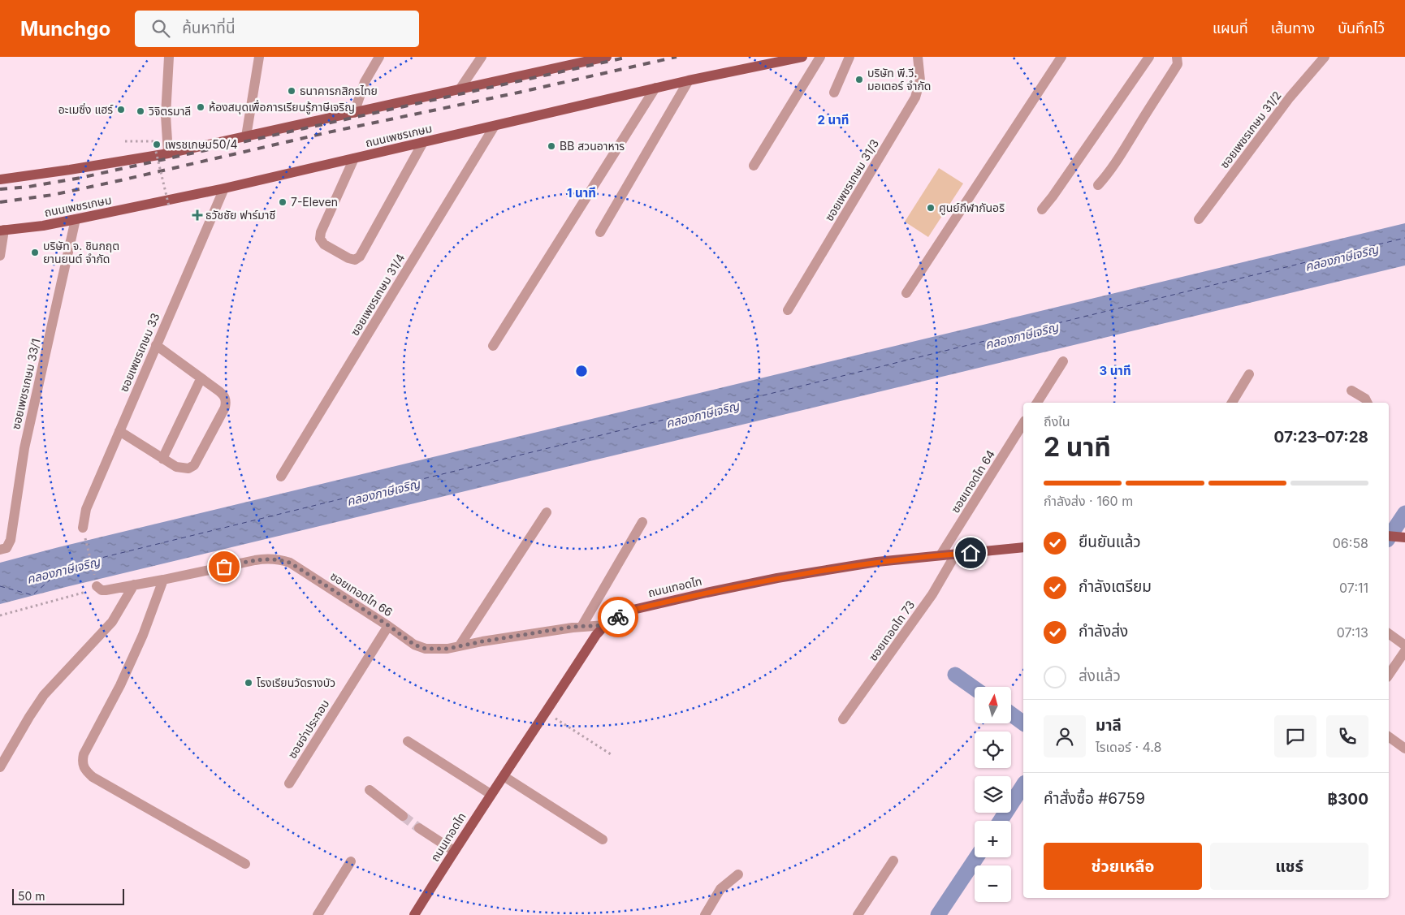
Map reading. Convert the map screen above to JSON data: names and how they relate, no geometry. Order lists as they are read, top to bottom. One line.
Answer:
{"streets":{"main road":["ถนนเพชรเกษม","ถนนเทอดไท"],"street":["ซอยเพชรเกษม 31/2","ซอยเพชรเกษม 31/3","ซอยเพชรเกษม 31/4","ซอยเพชรเกษม 33","ซอยเพชรเกษม 33/1","ซอยเทอดไท 64","ซอยเทอดไท 66","ซอยเทอดไท 73","ซอยจ่าประกอบ"]},"crossings":[["ถนนเพชรเกษม","ซอยเพชรเกษม 31/4"],["ถนนเพชรเกษม","ซอยเพชรเกษม 33"],["ถนนเพชรเกษม","ซอยเพชรเกษม 33/1"],["ซอยเทอดไท 64","ถนนเทอดไท"],["ถนนเทอดไท","ซอยเทอดไท 66"],["ถนนเทอดไท","ซอยเทอดไท 73"],["ซอยเทอดไท 66","ซอยจ่าประกอบ"]],"water":["คลองภาษีเจริญ"],"places":{"other":["บริษัท พี.วี. มอเตอร์ จำกัด","ธนาคารกสิกรไทย","ห้องสมุดเพื่อการเรียนรู้ภาษีเจริญ","อะเมซิ่ง แฮร์","วิจิตรมาลี","เพรชเกษม50/4","BB สวนอาหาร","7-Eleven","ศูนย์กีฬากันอริ","บริษัท จ. ชินกฤต ยานยนต์ จำกัด","โรงเรียนวัดรางบัว"],"health":["ธวัชชัย ฟาร์มาซี"]},"scale_bar":"50 m","north":"top","page":{"header":"Munchgo","search":"ค้นหาที่นี่","nav":["แผนที่","เส้นทาง","บันทึกไว้"],"heading":["2 นาที","ถึงใน","07:23–07:28"],"panel":["มาลี","ไรเดอร์ · 4.8","คำสั่งซื้อ #6759","฿300"],"bar":"กำลังส่ง · 160 m","list":[["ยืนยันแล้ว","06:58"],["กำลังเตรียม","07:11"],["กำลังส่ง","07:13"],"ส่งแล้ว"],"map_buttons":["+","−"],"buttons":["ช่วยเหลือ","แชร์"],"scale":"50 m"},"rings":["2 นาที","1 นาที","3 นาที"]}
